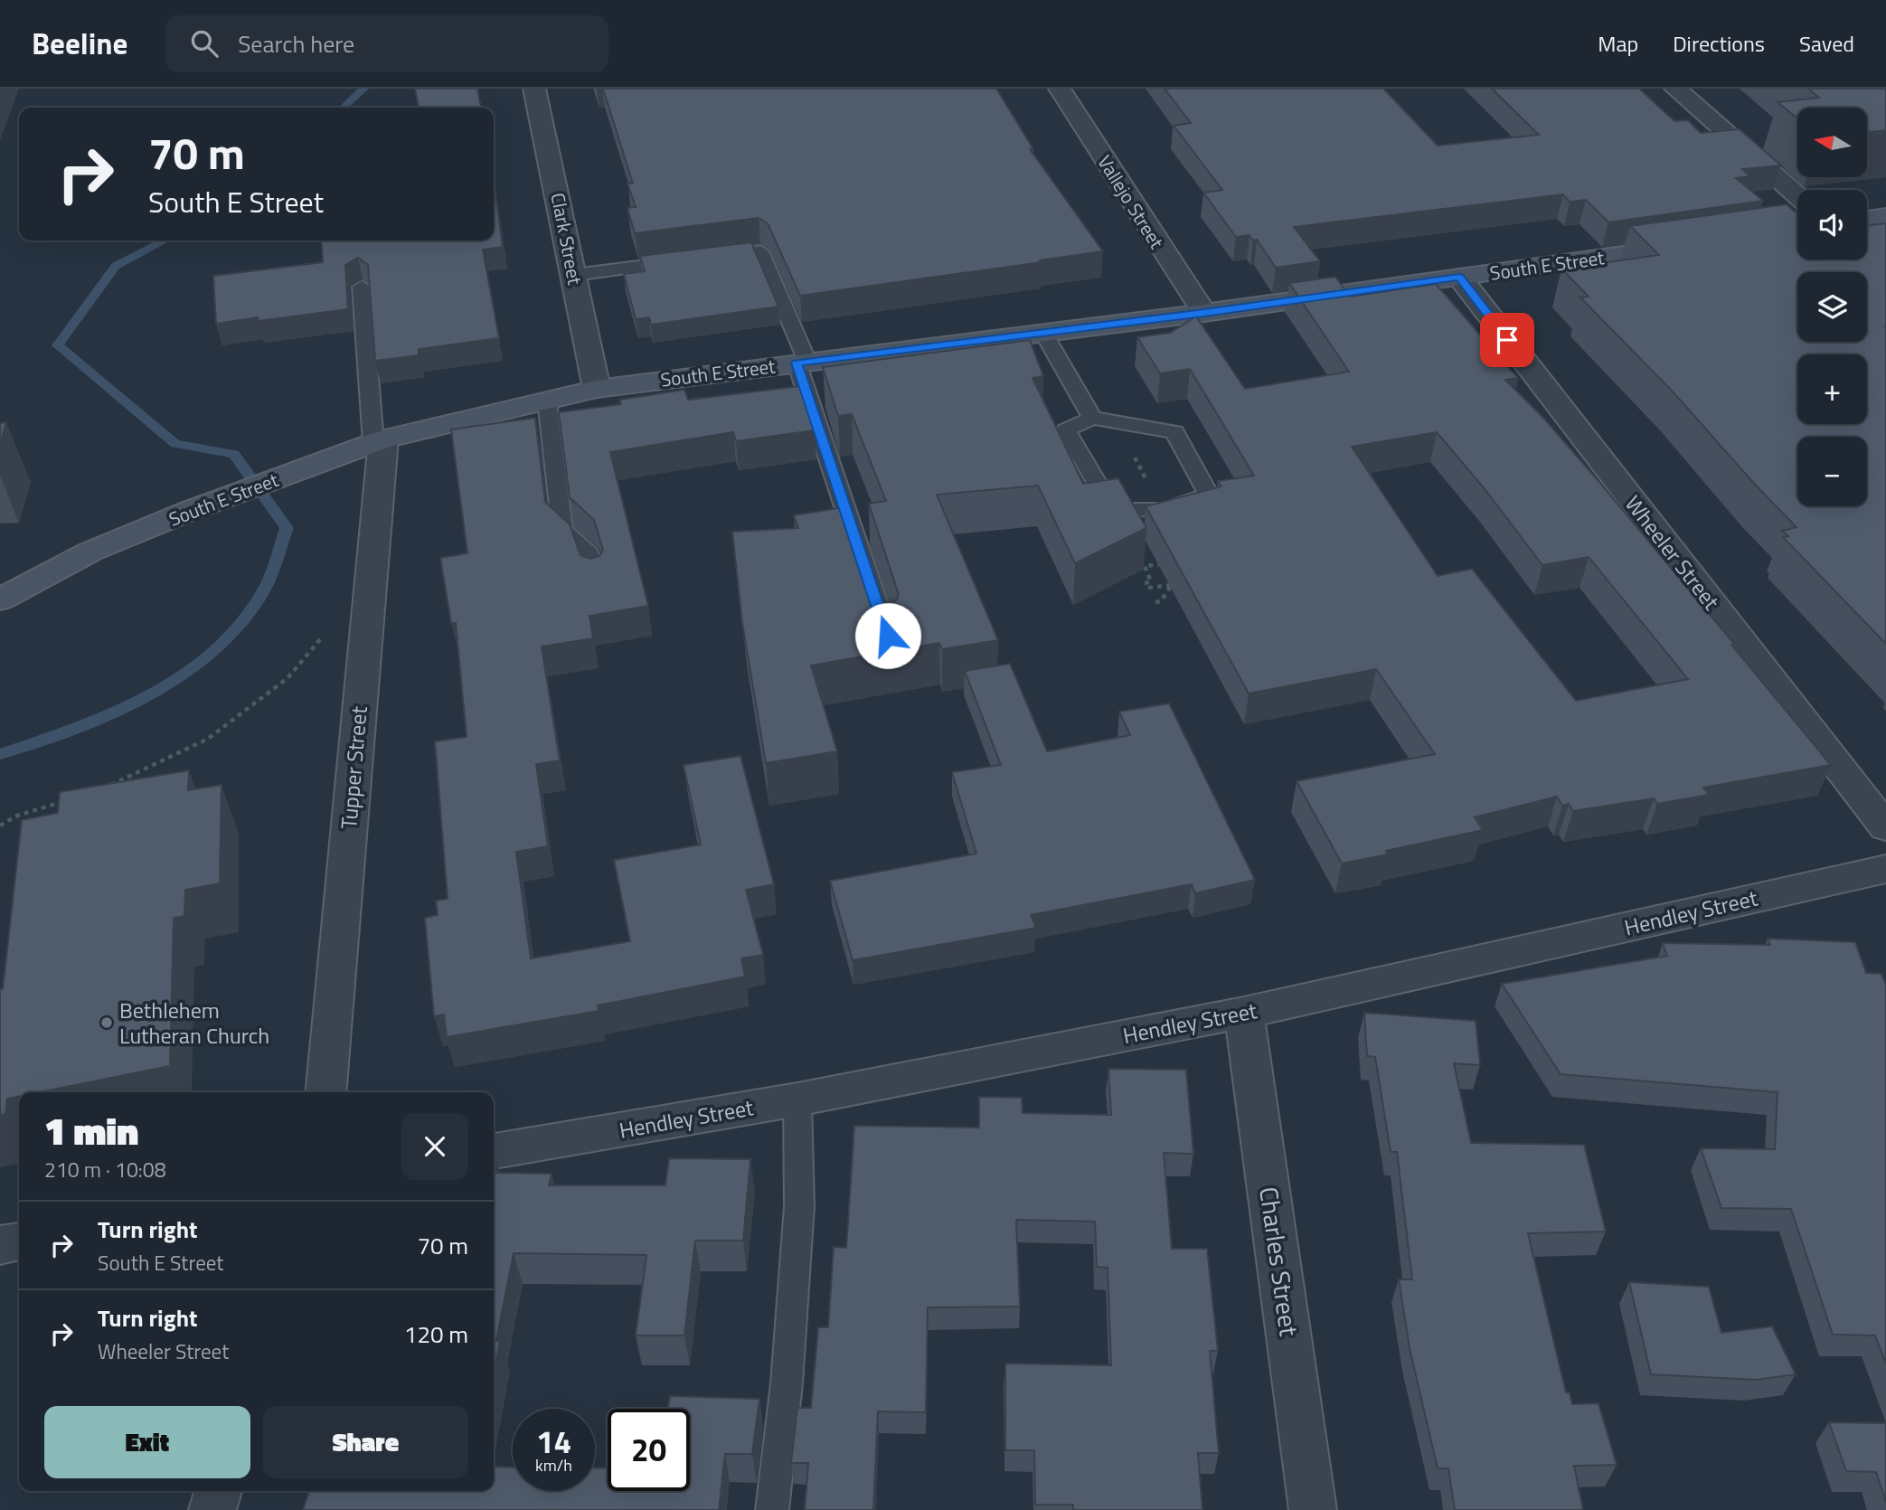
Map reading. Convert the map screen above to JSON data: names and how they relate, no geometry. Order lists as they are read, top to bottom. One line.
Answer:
{"streets":{"street":["Vallejo Street","Clark Street","South E Street","Wheeler Street","Tupper Street","Hendley Street","Charles Street"]},"crossings":[["Vallejo Street","South E Street"],["Clark Street","South E Street"],["South E Street","Wheeler Street"],["South E Street","Tupper Street"],["Hendley Street","Charles Street"]],"places":["Bethlehem Lutheran Church"],"north":"left","page":{"header":"Beeline","search":"Search here","nav":["Map","Directions","Saved"],"map_buttons":["+","−"],"turn":["70 m","South E Street"],"heading":["1 min","210 m · 10:08"],"list":[{"name":"Turn right","note":"South E Street","value":"70 m"},{"name":"Turn right","note":"Wheeler Street","value":"120 m"}],"buttons":["Exit","Share"],"speed":"14 km/h","limit":"20"}}
